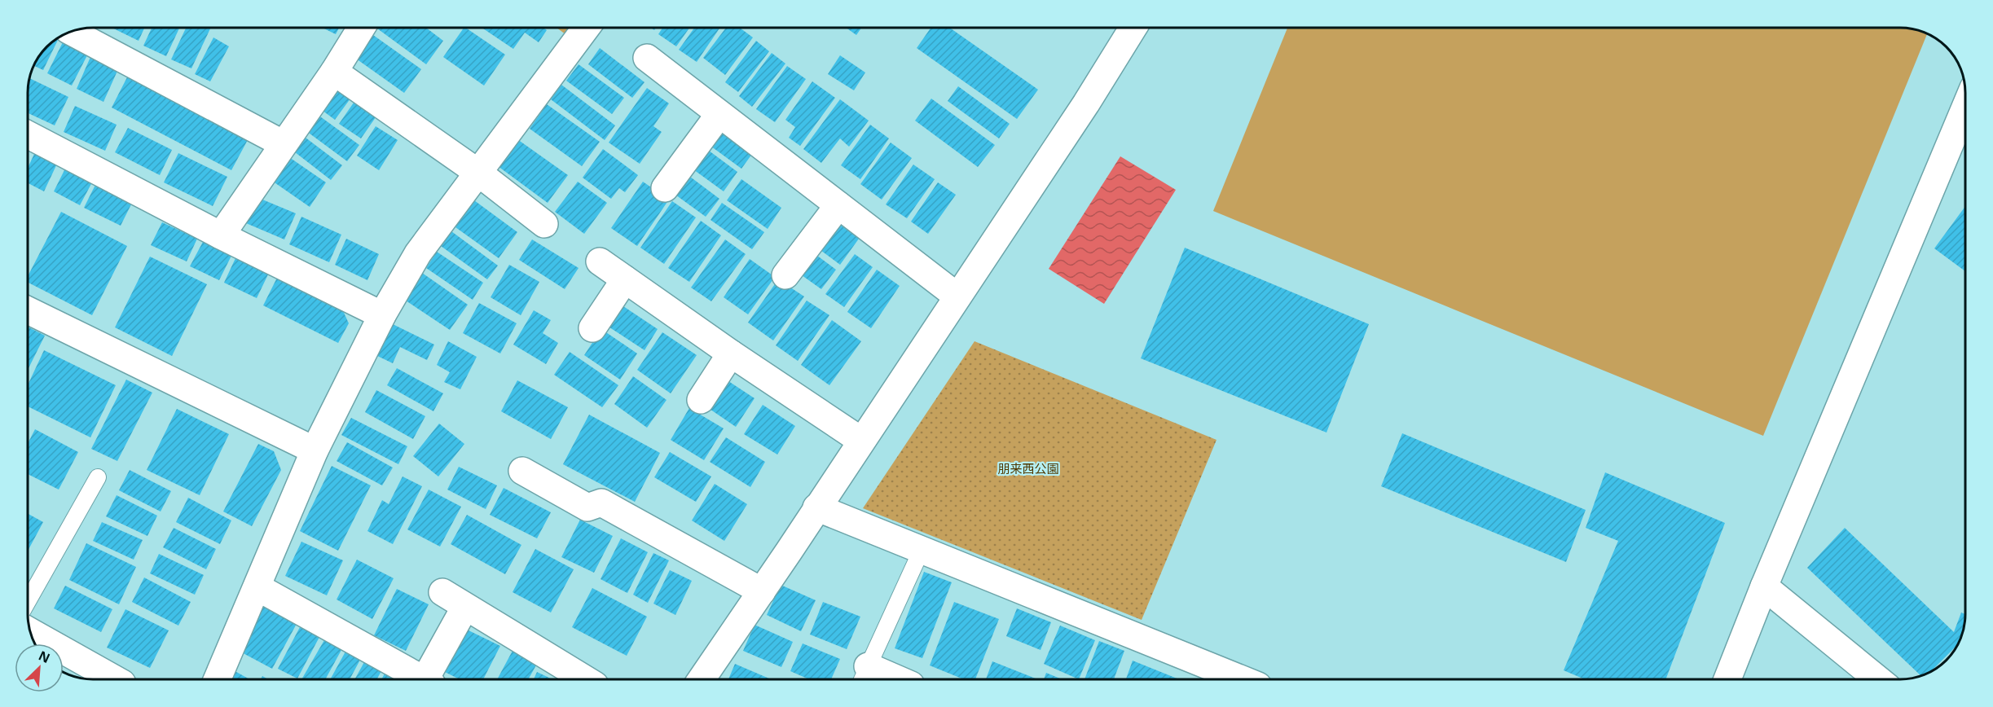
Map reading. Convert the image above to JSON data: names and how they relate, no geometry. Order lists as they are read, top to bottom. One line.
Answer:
{"parks":["朋来西公園"],"north":"top right"}
